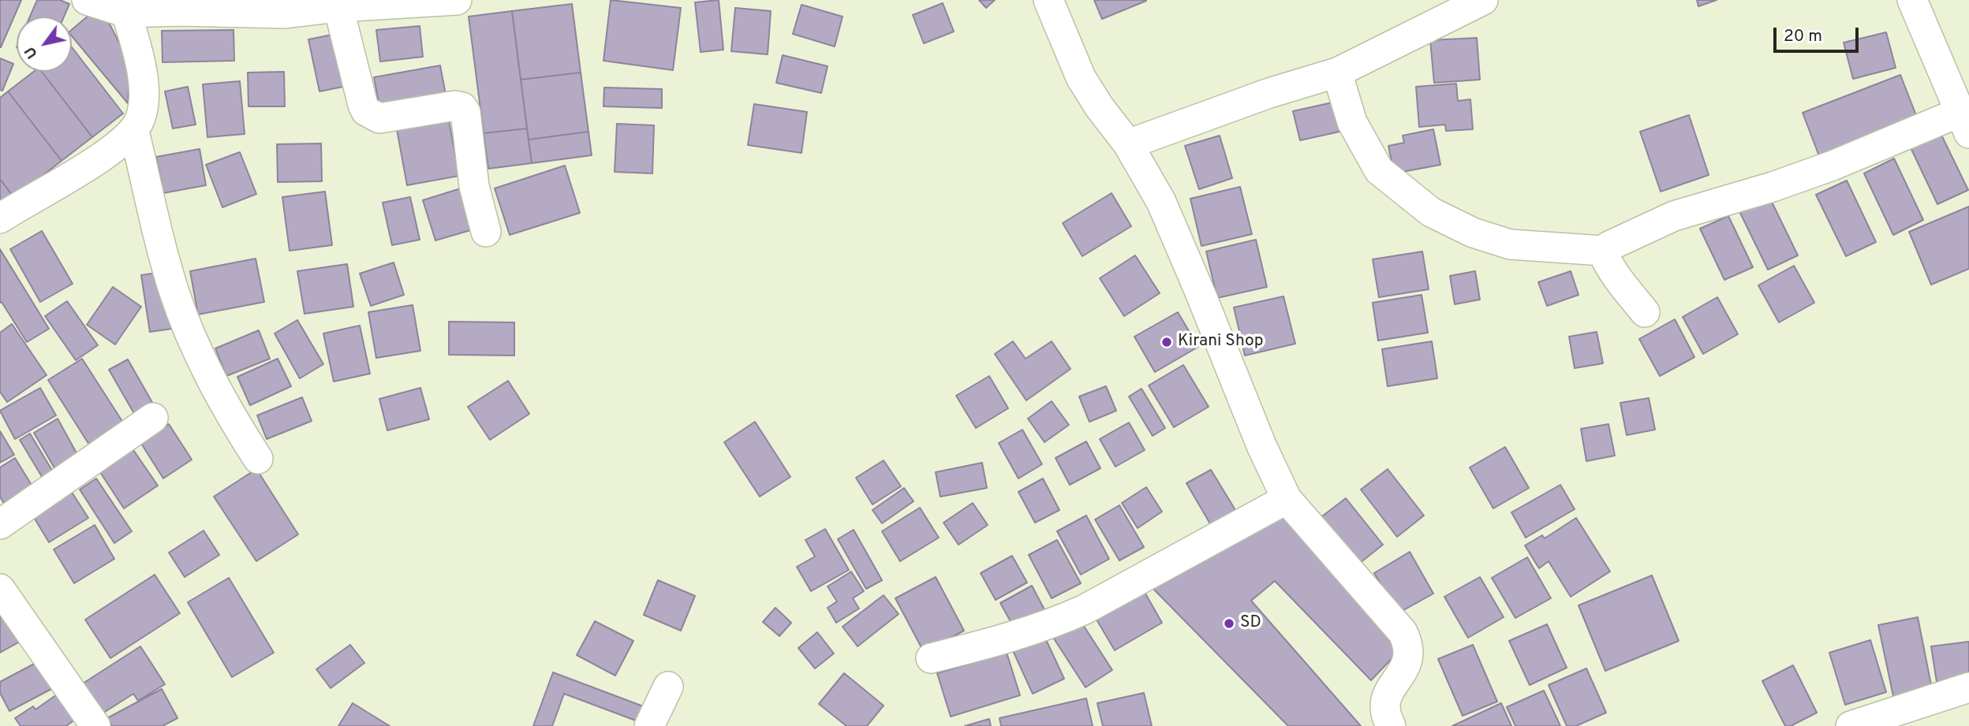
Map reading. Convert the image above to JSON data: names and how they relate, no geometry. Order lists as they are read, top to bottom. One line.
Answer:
{"places":["Kirani Shop","SD"],"scale_bar":"20 m","north":"bottom left"}
